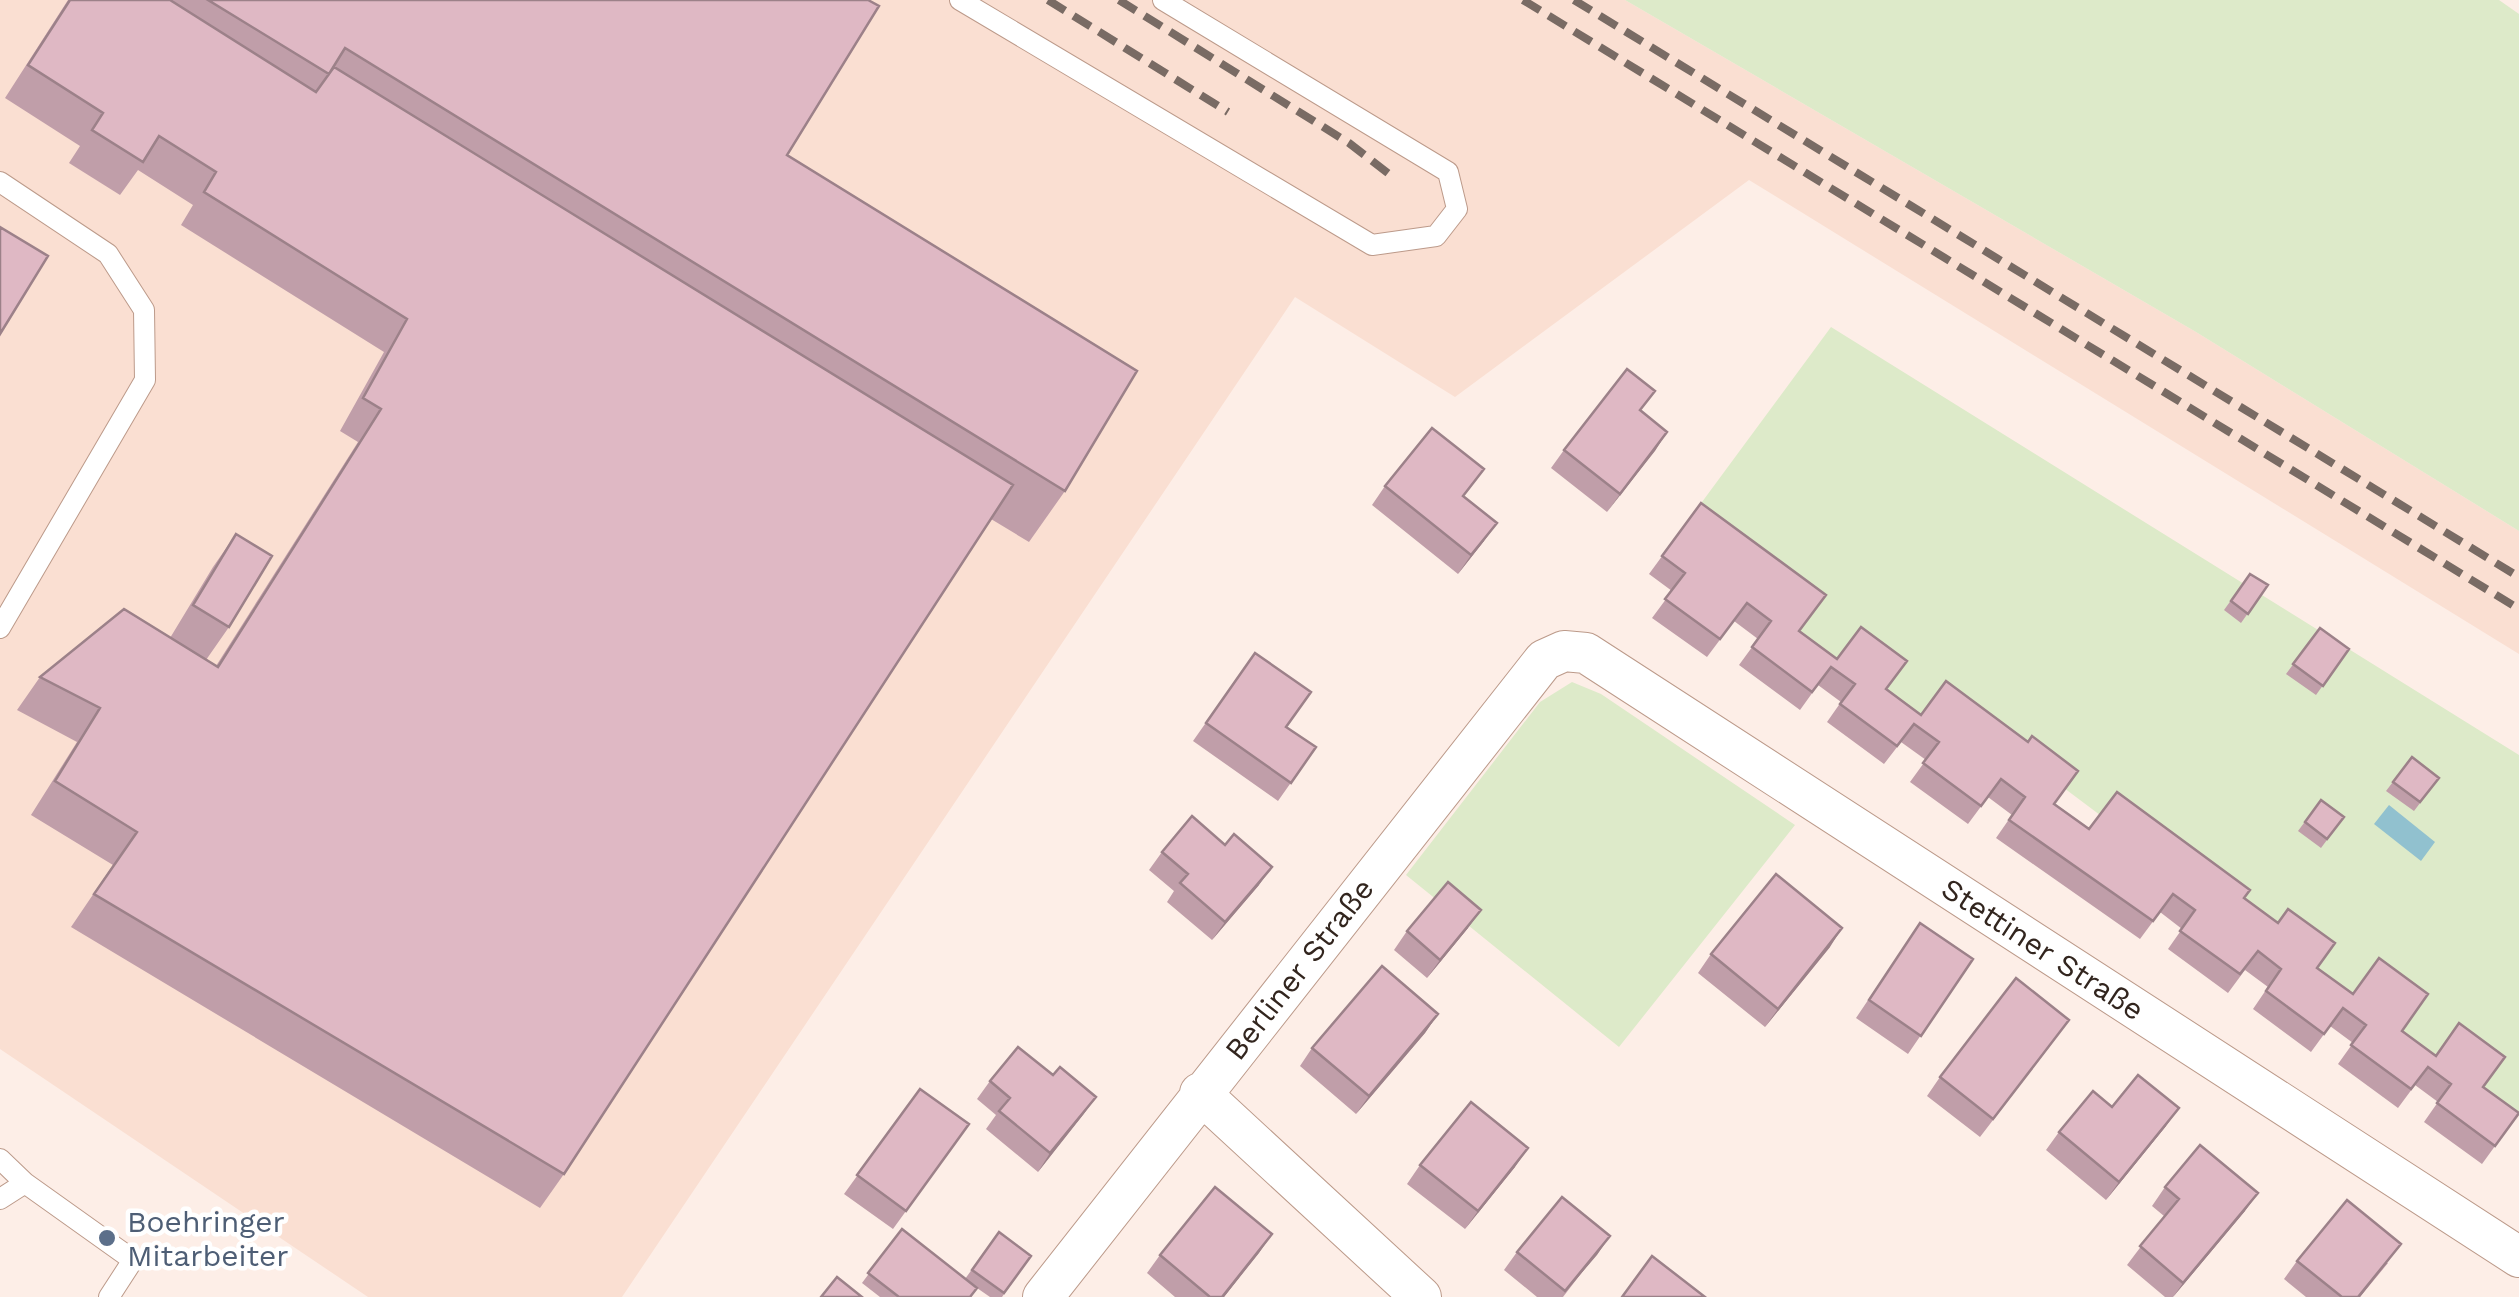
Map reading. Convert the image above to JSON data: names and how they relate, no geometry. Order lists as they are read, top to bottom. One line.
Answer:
{"streets":{"street":["Stettiner Straße","Berliner Straße"]},"crossings":[["Stettiner Straße","Berliner Straße"]],"places":["Boehringer Mitarbeiter"]}
